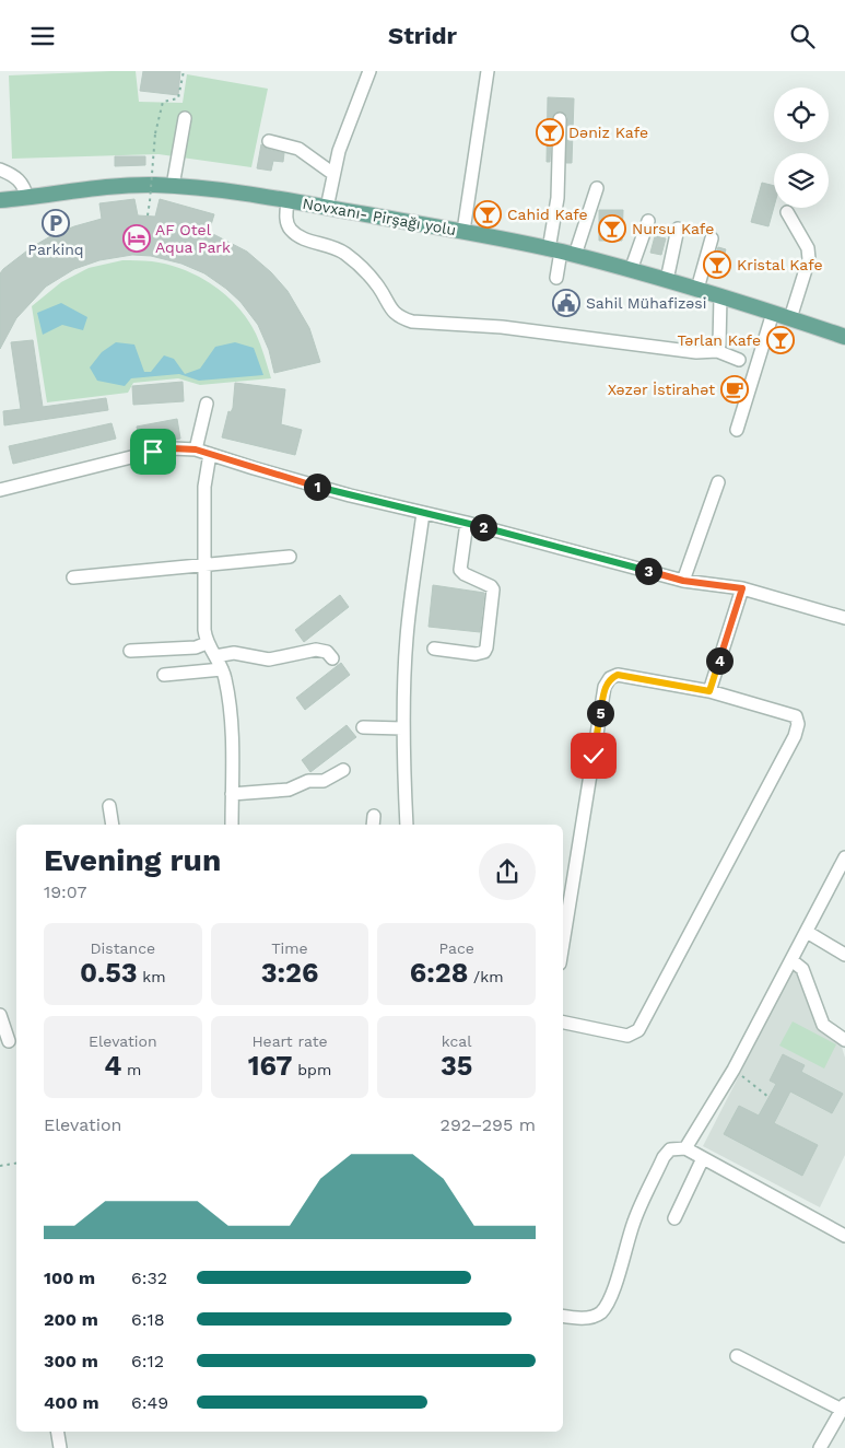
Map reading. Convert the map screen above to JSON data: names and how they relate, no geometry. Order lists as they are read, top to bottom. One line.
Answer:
{"streets":{"main road":["Novxanı- Pirşağı yolu"]},"places":{"bar":["Dəniz Kafe","Cahid Kafe","Nursu Kafe","Kristal Kafe","Tərlan Kafe"],"parking":["Parkinq"],"hotel":["AF Otel Aqua Park"],"public building":["Sahil Mühafizəsi"],"cafe":["Xəzər İstirahət"]},"page":{"header":"Stridr","pins":["1","2","3","4","5"],"heading":["Evening run","19:07"],"stats":[["Distance","0.53 km"],["Time","3:26"],["Pace","6:28 /km"],["Elevation","4 m"],["Heart rate","167 bpm"],["kcal","35"]],"chart":["Elevation","292–295 m"],"list":[{"name":"100 m","note":"6:32"},{"name":"200 m","note":"6:18"},{"name":"300 m","note":"6:12"},{"name":"400 m","note":"6:49"}]}}
